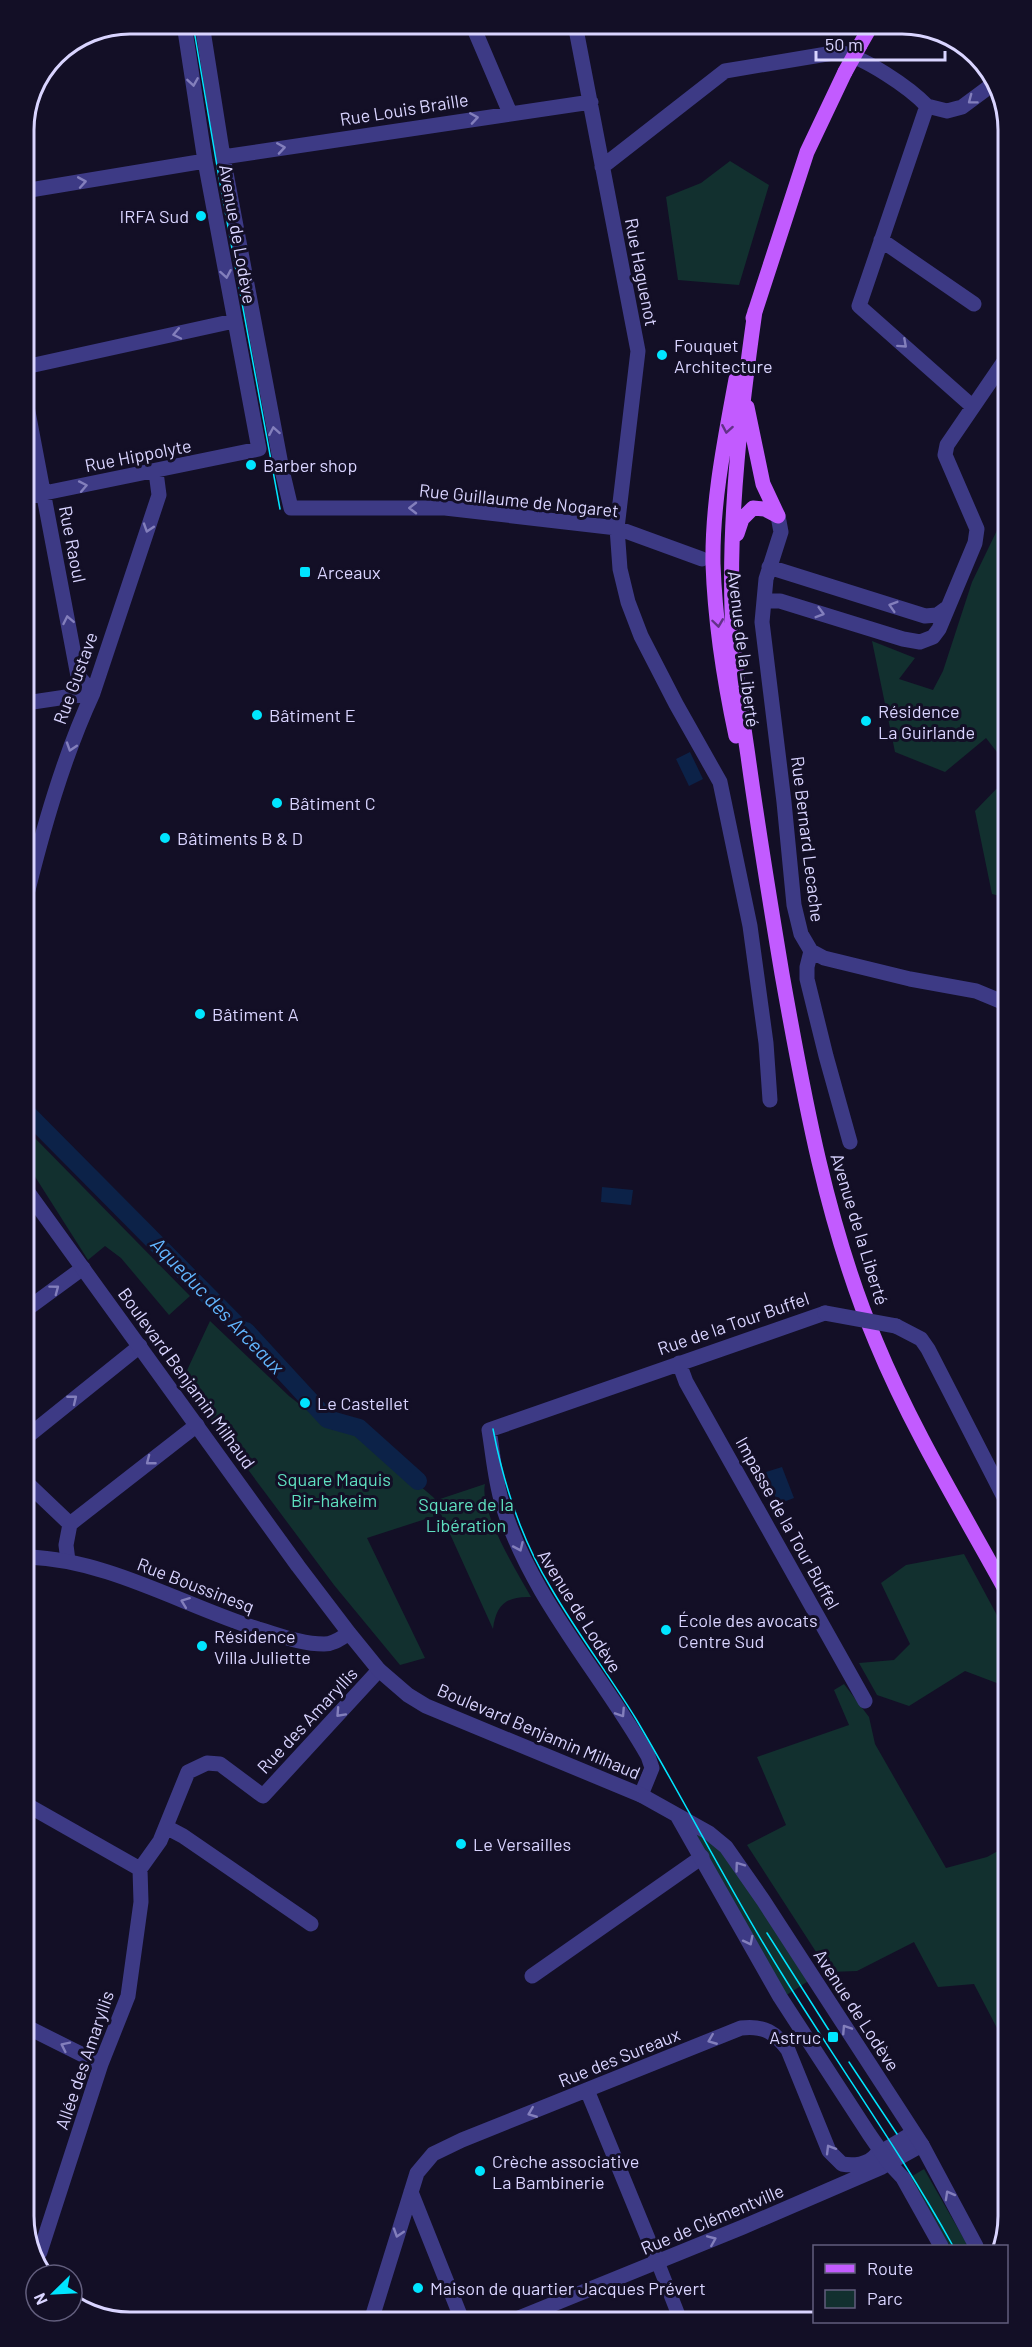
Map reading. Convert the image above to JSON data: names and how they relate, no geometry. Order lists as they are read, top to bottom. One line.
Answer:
{"streets":{"main road":["Avenue de la Liberté"],"street":["Rue Louis Braille","Avenue de Lodève","Rue Haguenot","Rue Hippolyte","Rue Guillaume de Nogaret","Rue Raoul","Rue Gustave","Rue Bernard Lecache","Rue de la Tour Buffel","Boulevard Benjamin Milhaud","Impasse de la Tour Buffel","Rue Boussinesq","Rue des Amaryllis","Rue des Sureaux","Allée des Amaryllis","Rue de Clémentville"]},"crossings":[["Rue Louis Braille","Rue Haguenot"],["Rue Louis Braille","Rue Guillaume de Nogaret"],["Avenue de Lodève","Rue Hippolyte"],["Avenue de Lodève","Rue de la Tour Buffel"],["Avenue de Lodève","Boulevard Benjamin Milhaud"],["Avenue de Lodève","Rue des Sureaux"],["Avenue de Lodève","Rue de Clémentville"],["Rue Haguenot","Rue Guillaume de Nogaret"],["Rue Hippolyte","Rue Raoul"],["Rue Hippolyte","Rue Gustave"],["Rue Raoul","Rue Gustave"],["Rue de la Tour Buffel","Impasse de la Tour Buffel"],["Boulevard Benjamin Milhaud","Rue Boussinesq"],["Boulevard Benjamin Milhaud","Rue des Amaryllis"],["Rue des Amaryllis","Allée des Amaryllis"],["Rue des Sureaux","Rue de Clémentville"]],"one_way":["Rue Louis Braille","Rue Raoul","Rue Gustave","Rue Boussinesq","Rue des Amaryllis","Rue de Clémentville"],"water":["Aqueduc des Arceaux"],"parks":["Square Maquis Bir-hakeim","Square de la Libération"],"places":{"other":["IRFA Sud","Fouquet Architecture","Barber shop","Bâtiment E","Résidence La Guirlande","Bâtiment C","Bâtiments B & D","Bâtiment A","Le Castellet","École des avocats Centre Sud","Résidence Villa Juliette","Le Versailles","Crèche associative La Bambinerie","Maison de quartier Jacques Prévert"],"transit":["Arceaux","Astruc"]},"legend":["Route","Parc"],"scale_bar":"50 m","north":"bottom left"}
